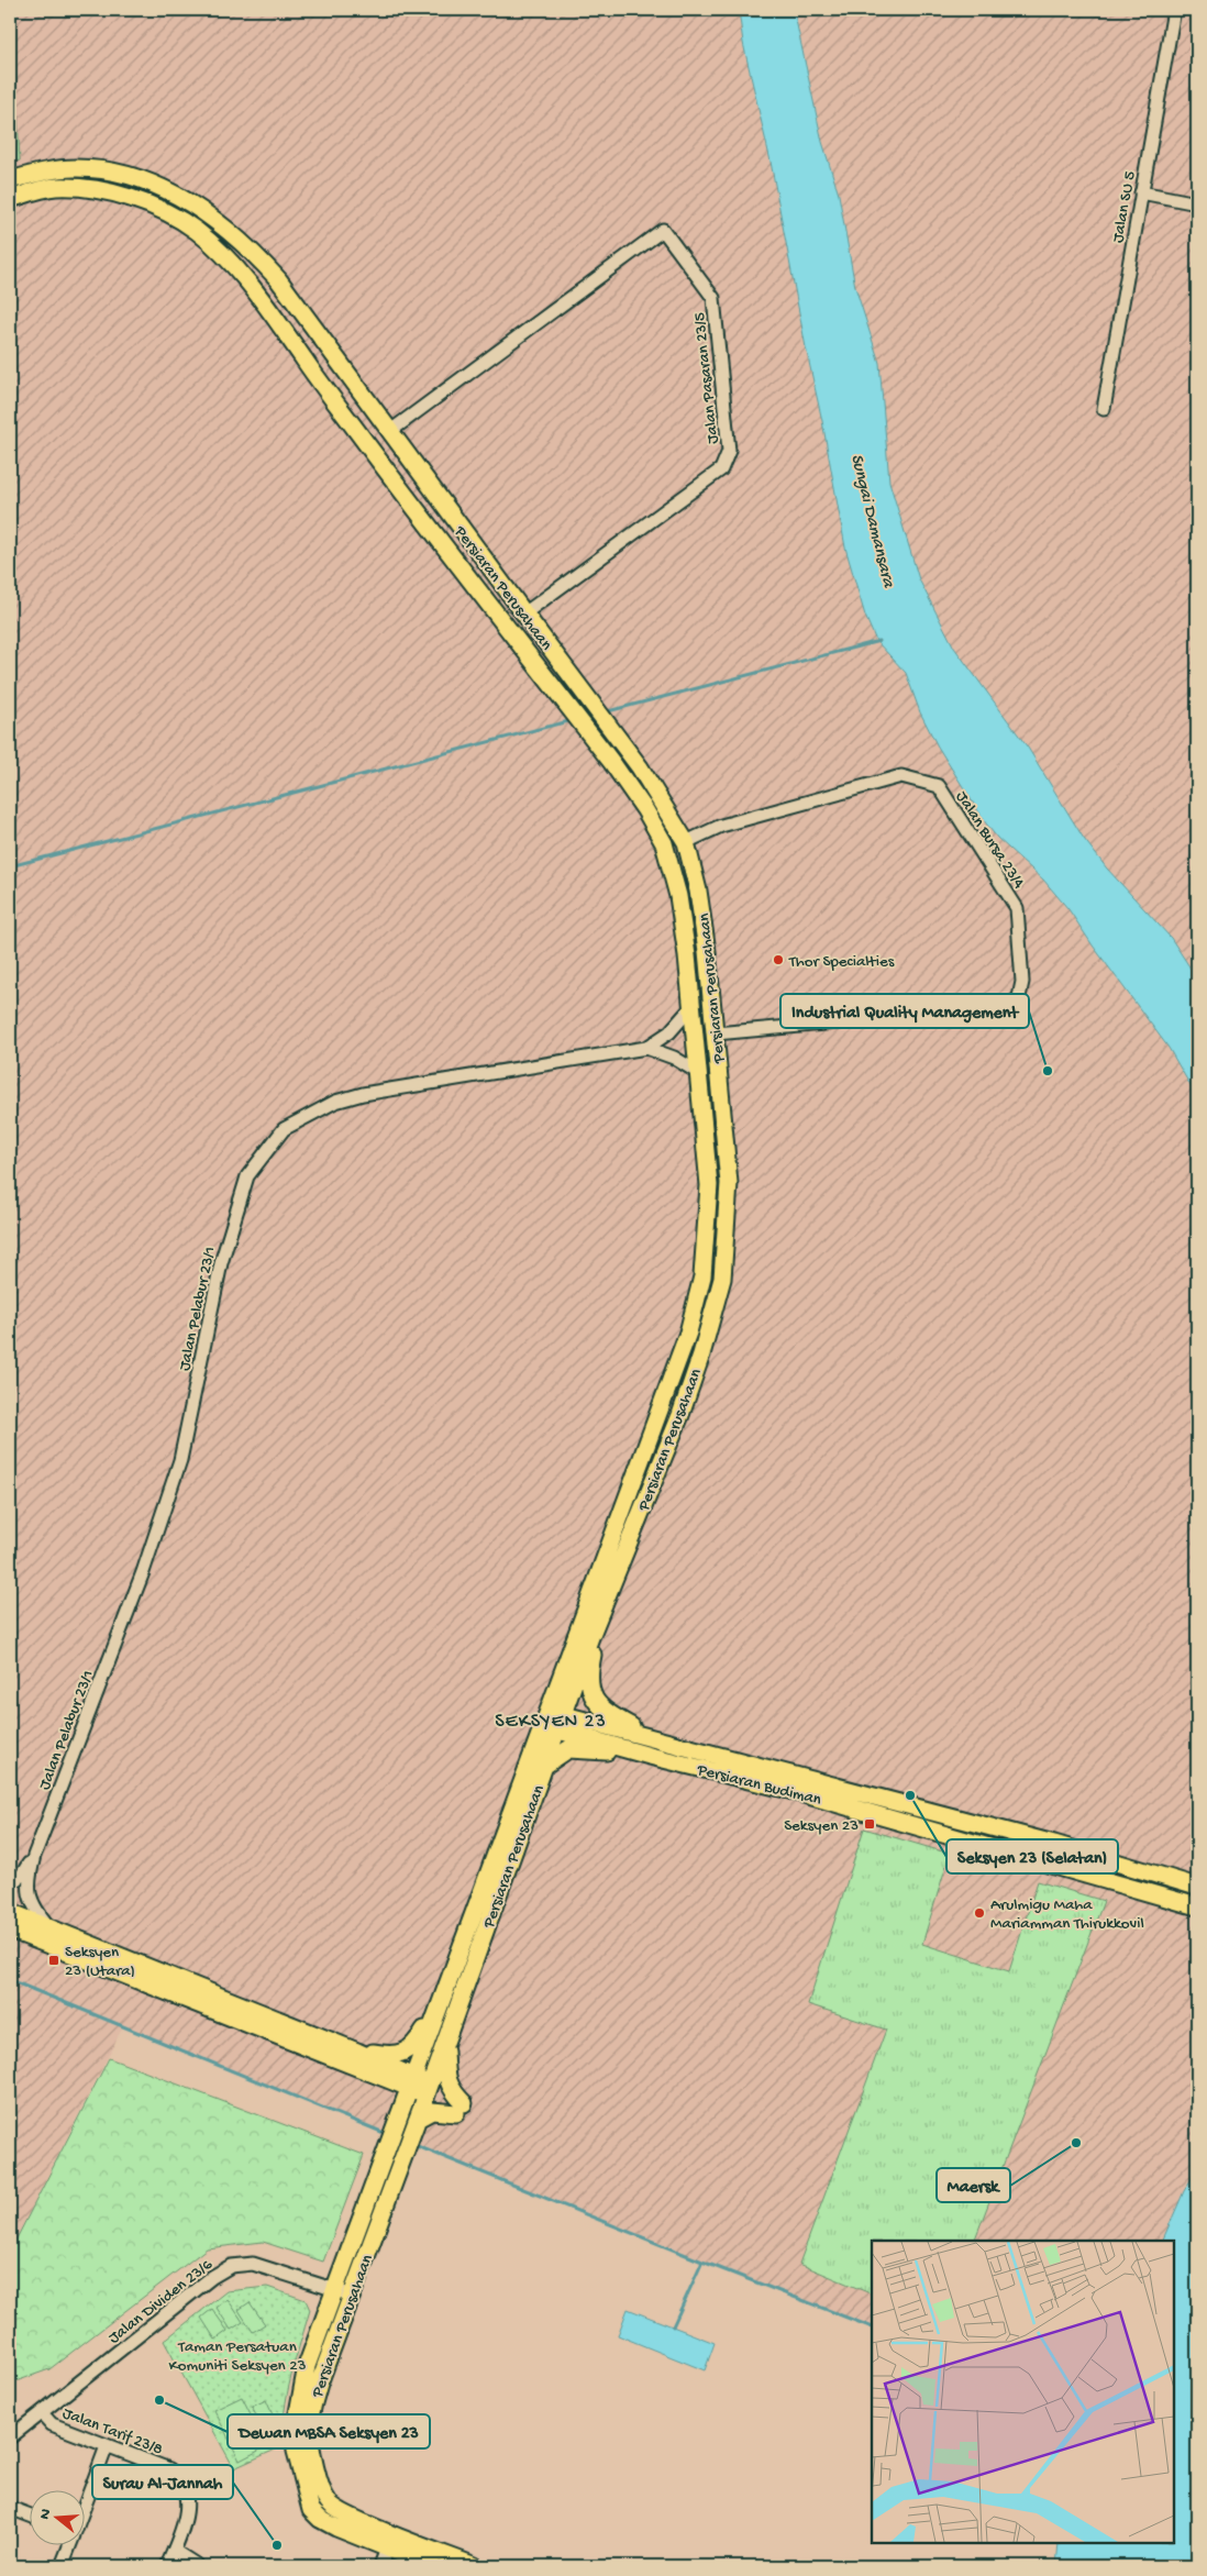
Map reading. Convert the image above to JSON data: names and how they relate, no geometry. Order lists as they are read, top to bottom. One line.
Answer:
{"streets":{"main road":["Persiaran Perusahaan","Persiaran Budiman"],"street":["Jalan SU 5","Jalan Pasaran 23/5","Jalan Bursa 23/4","Jalan Pelabur 23/1","Jalan Dividen 23/6","Jalan Tarif 23/8"]},"crossings":[["Jalan Pasaran 23/5","Persiaran Perusahaan"],["Persiaran Perusahaan","Jalan Bursa 23/4"],["Persiaran Perusahaan","Jalan Pelabur 23/1"],["Persiaran Perusahaan","Persiaran Budiman"],["Persiaran Perusahaan","Jalan Dividen 23/6"],["Jalan Dividen 23/6","Jalan Tarif 23/8"]],"districts":["SEKSYEN 23"],"water":["Sungai Damansara"],"parks":["Taman Persatuan Komuniti Seksyen 23"],"places":{"other":["Thor Specialties","Industrial Quality Management","Seksyen 23 (Selatan)","Arulmigu Maha Mariamman Thirukkovil","Maersk","Dewan MBSA Seksyen 23","Surau Al-Jannah"],"transit":["Seksyen 23","Seksyen 23 (Utara)"]},"north":"left"}
